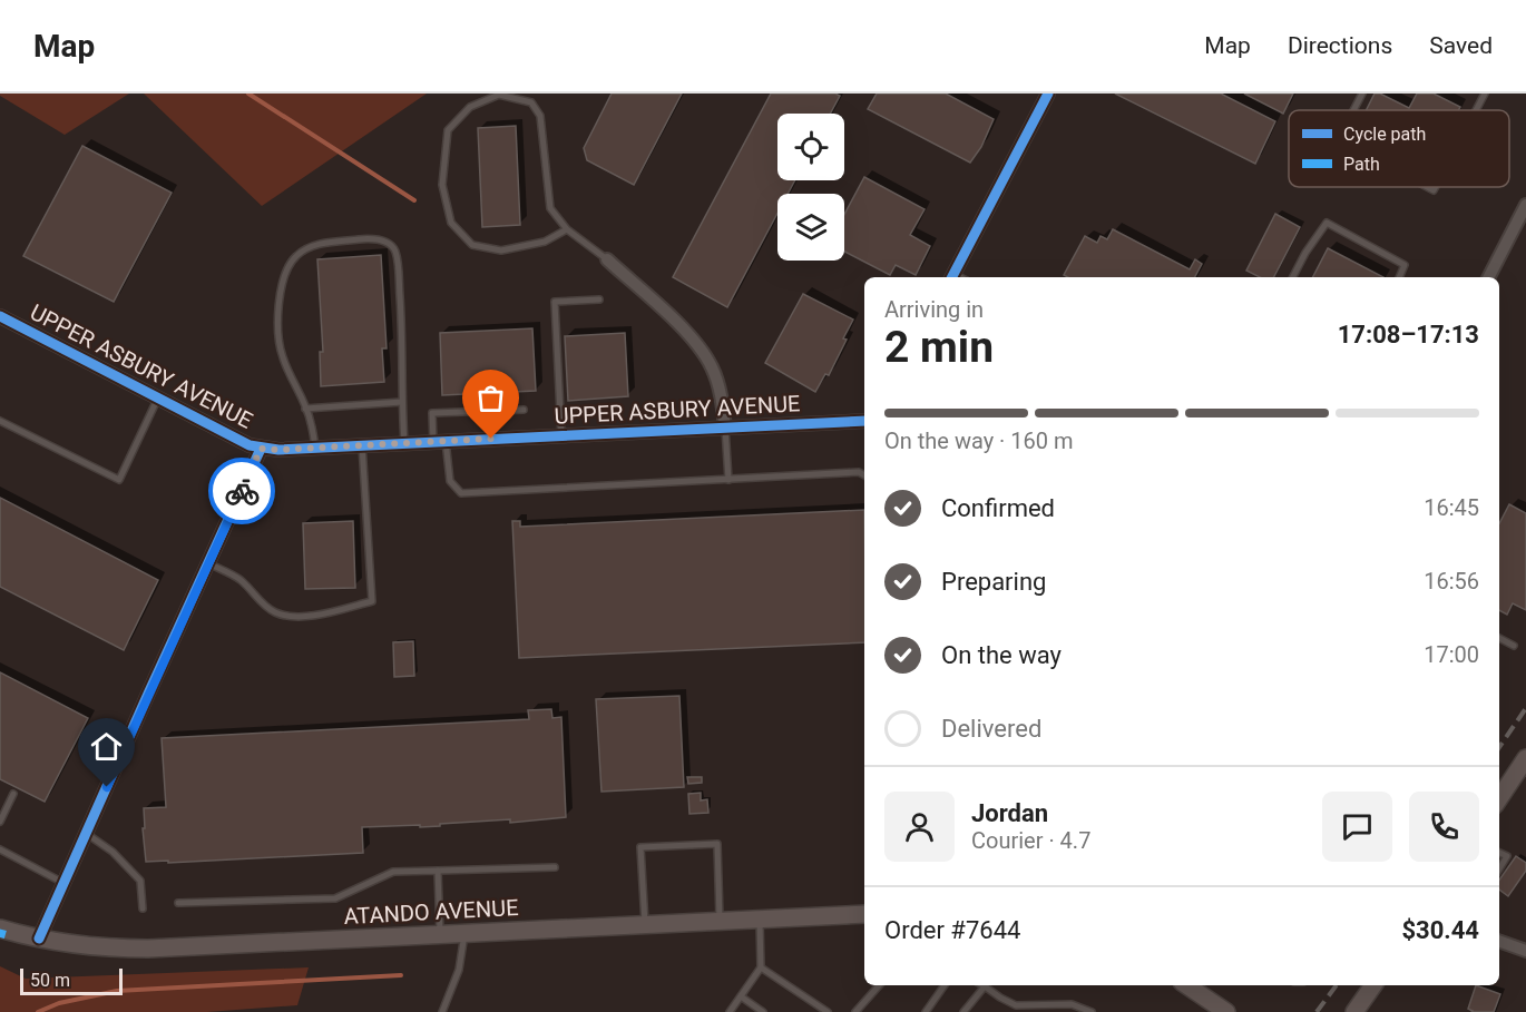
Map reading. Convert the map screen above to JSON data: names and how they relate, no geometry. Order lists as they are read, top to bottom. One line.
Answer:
{"streets":{"main road":["ATANDO AVENUE"],"street":["UPPER ASBURY AVENUE"]},"legend":["Cycle path","Path"],"scale_bar":"50 m","page":{"header":"Map","nav":["Map","Directions","Saved"],"heading":["2 min","Arriving in","17:08–17:13"],"panel":["Jordan","Courier · 4.7","Order #7644","$30.44"],"bar":"On the way · 160 m","list":[["Confirmed","16:45"],["Preparing","16:56"],["On the way","17:00"],"Delivered"],"scale":"50 m"}}
